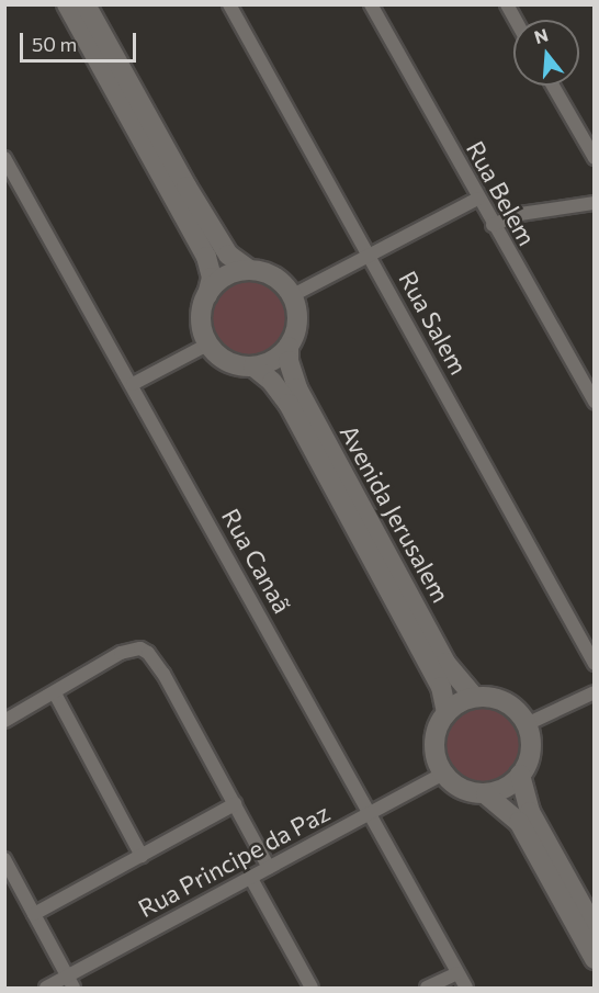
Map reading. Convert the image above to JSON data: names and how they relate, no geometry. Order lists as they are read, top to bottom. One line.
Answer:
{"streets":{"street":["Rua Belem","Rua Salem","Avenida Jerusalem","Rua Canaã","Rua Principe da Paz"]},"crossings":[["Avenida Jerusalem","Rua Principe da Paz"],["Rua Canaã","Rua Principe da Paz"]],"scale_bar":"50 m","north":"top"}
